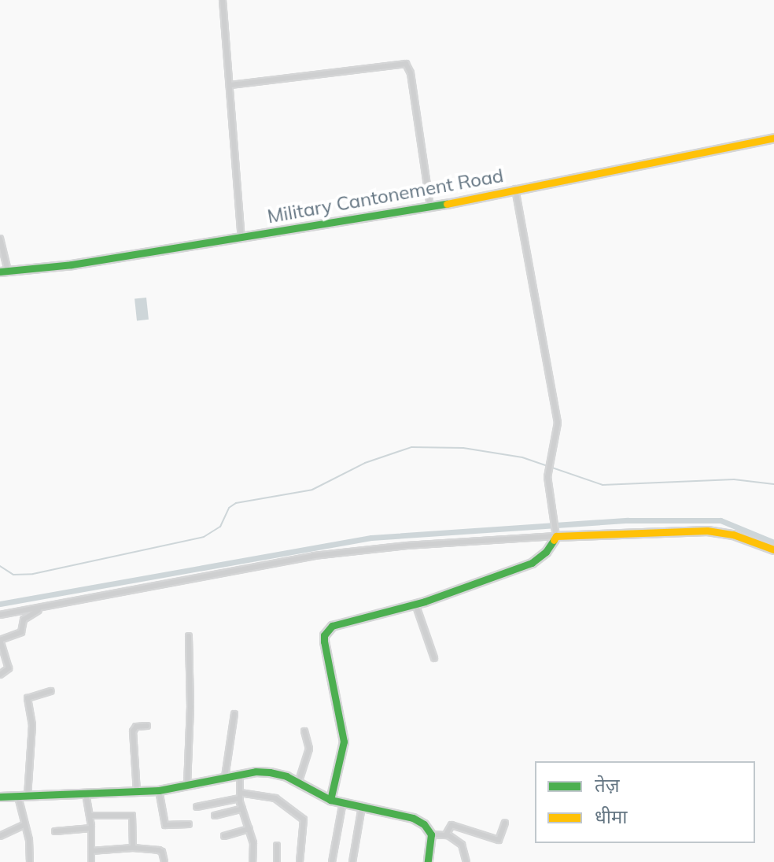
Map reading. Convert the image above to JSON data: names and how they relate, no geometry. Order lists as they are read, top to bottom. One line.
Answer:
{"streets":{"main road":["Military Cantonement Road"]},"legend":["तेज़","धीमा"]}
